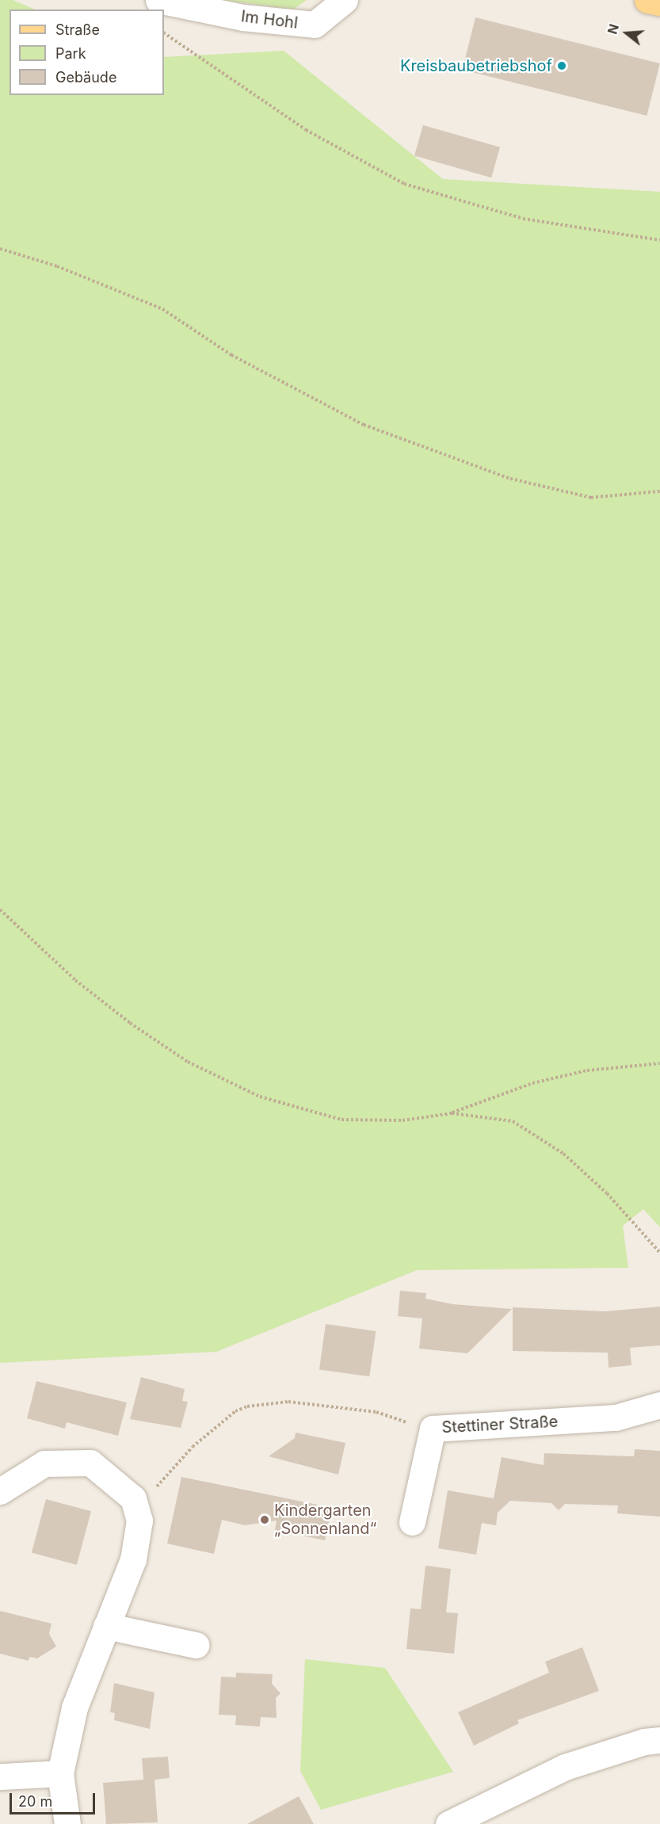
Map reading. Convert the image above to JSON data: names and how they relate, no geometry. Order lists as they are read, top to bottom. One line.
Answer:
{"streets":{"street":["Im Hohl","Stettiner Straße"]},"places":["Kreisbaubetriebshof","Kindergarten „Sonnenland“"],"legend":["Straße","Park","Gebäude"],"scale_bar":"20 m","north":"left"}
